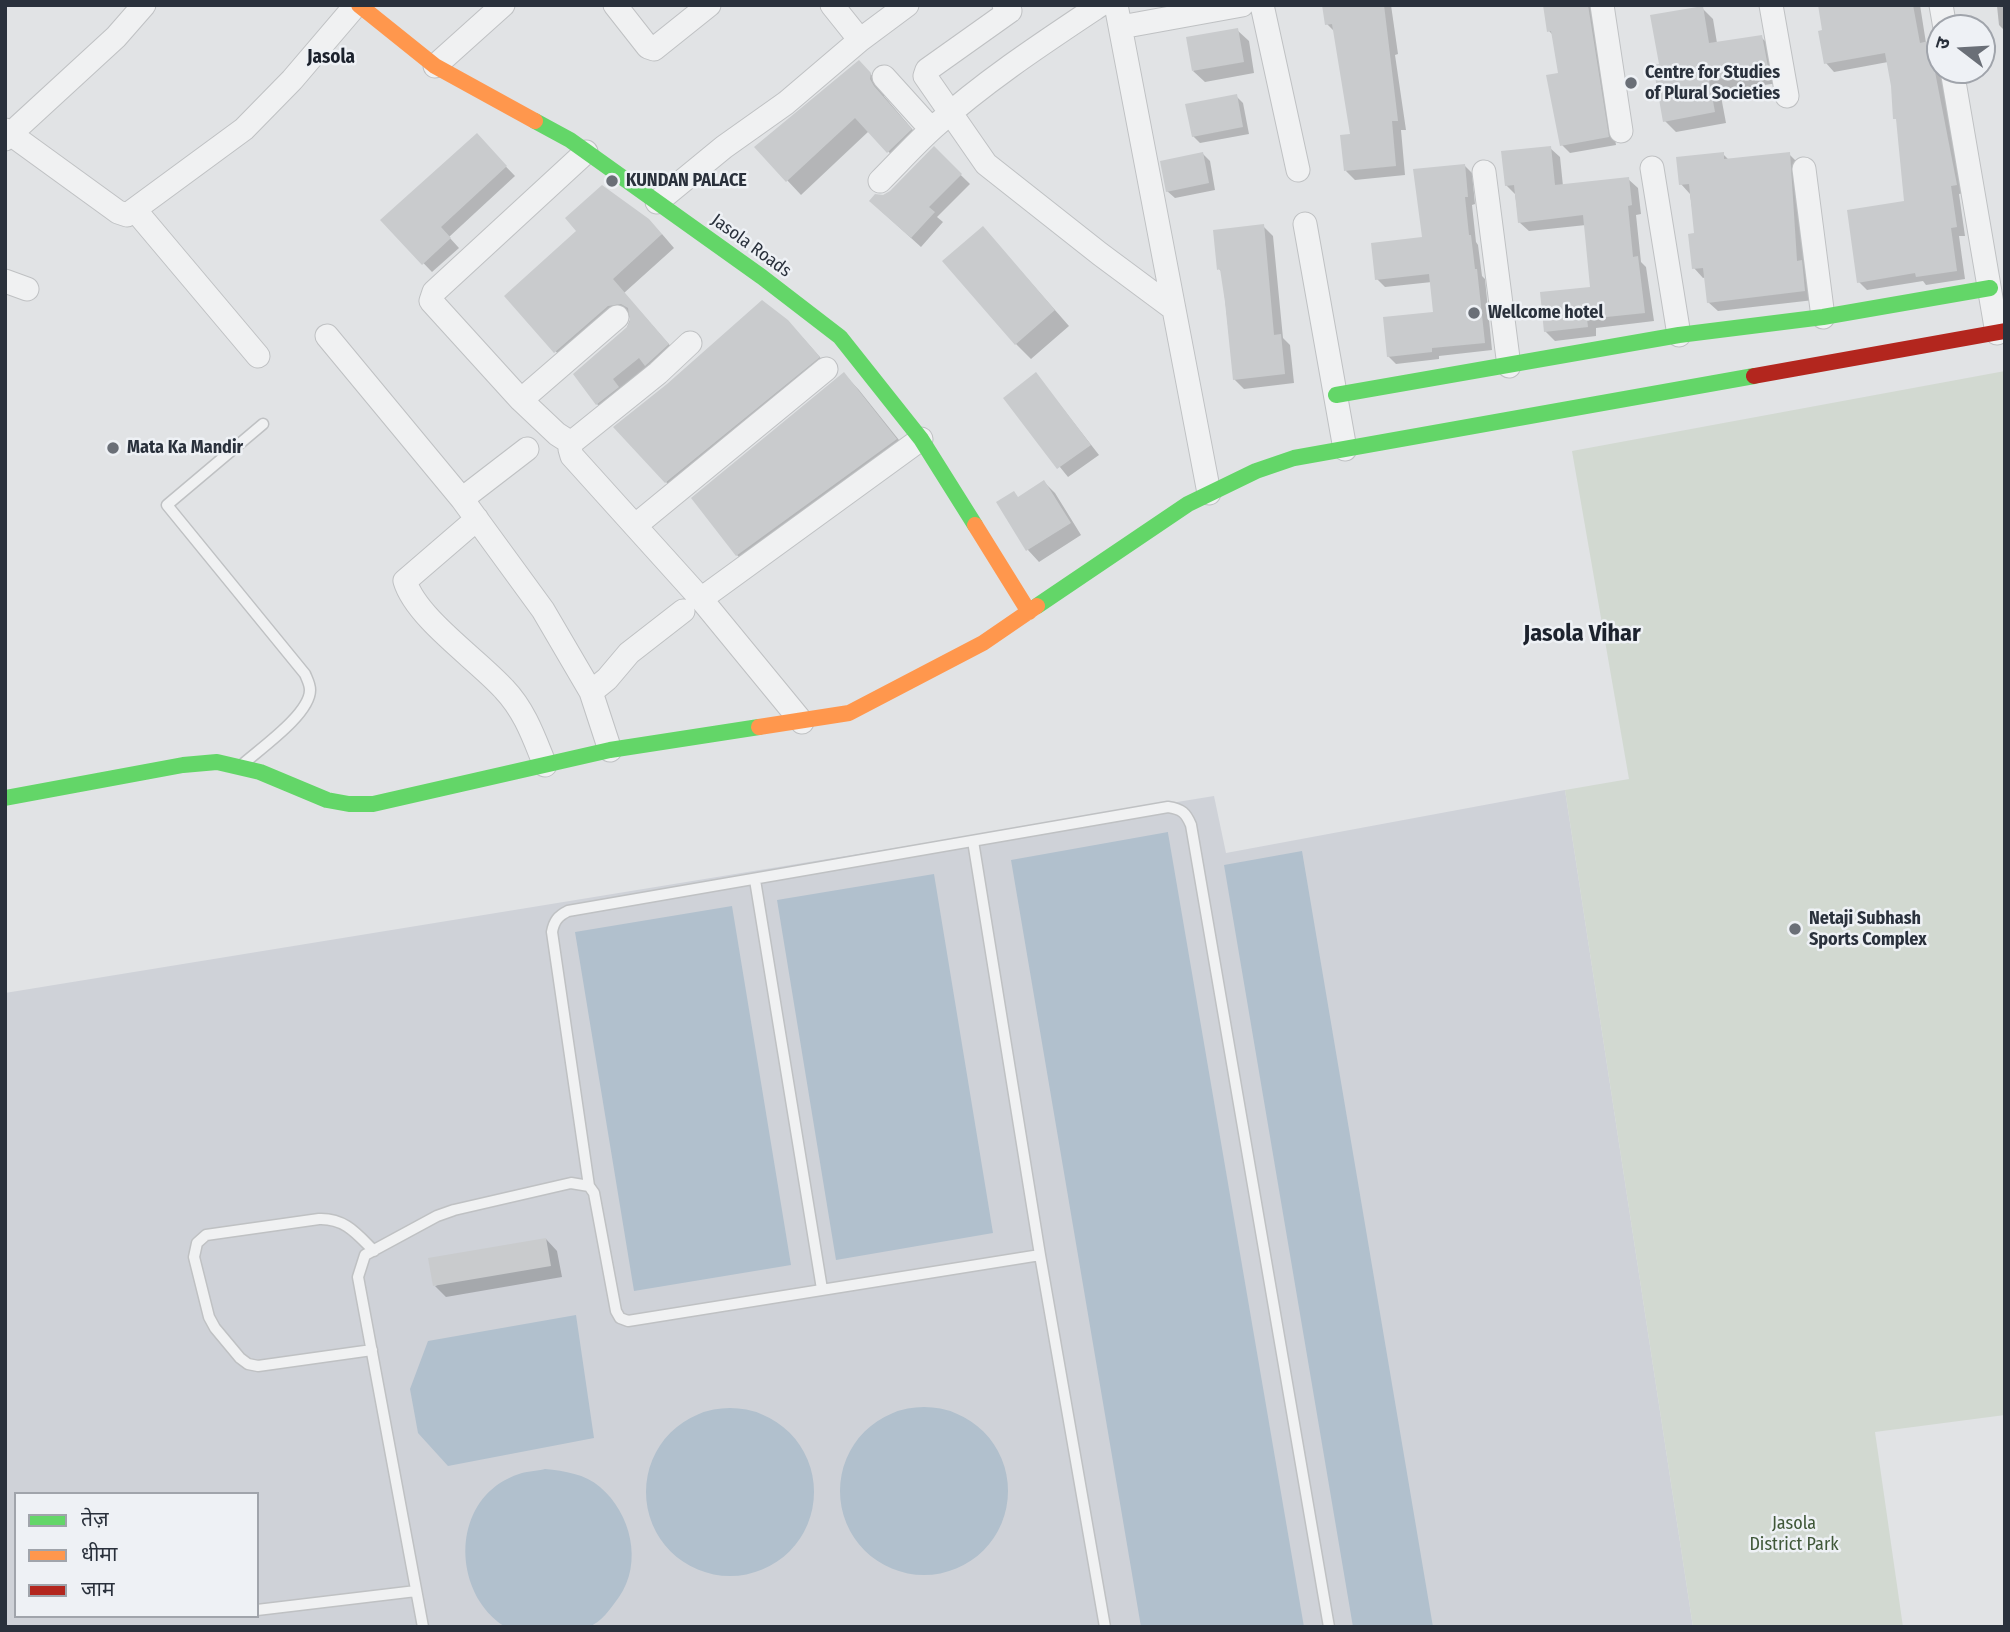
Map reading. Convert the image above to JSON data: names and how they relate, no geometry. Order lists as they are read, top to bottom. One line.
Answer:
{"streets":{"street":["Jasola Roads"]},"districts":["Jasola","Jasola Vihar"],"parks":["Jasola District Park"],"places":["Centre for Studies of Plural Societies","KUNDAN PALACE","Wellcome hotel","Mata Ka Mandir","Netaji Subhash Sports Complex"],"legend":["तेज़","धीमा","जाम"],"north":"left"}
